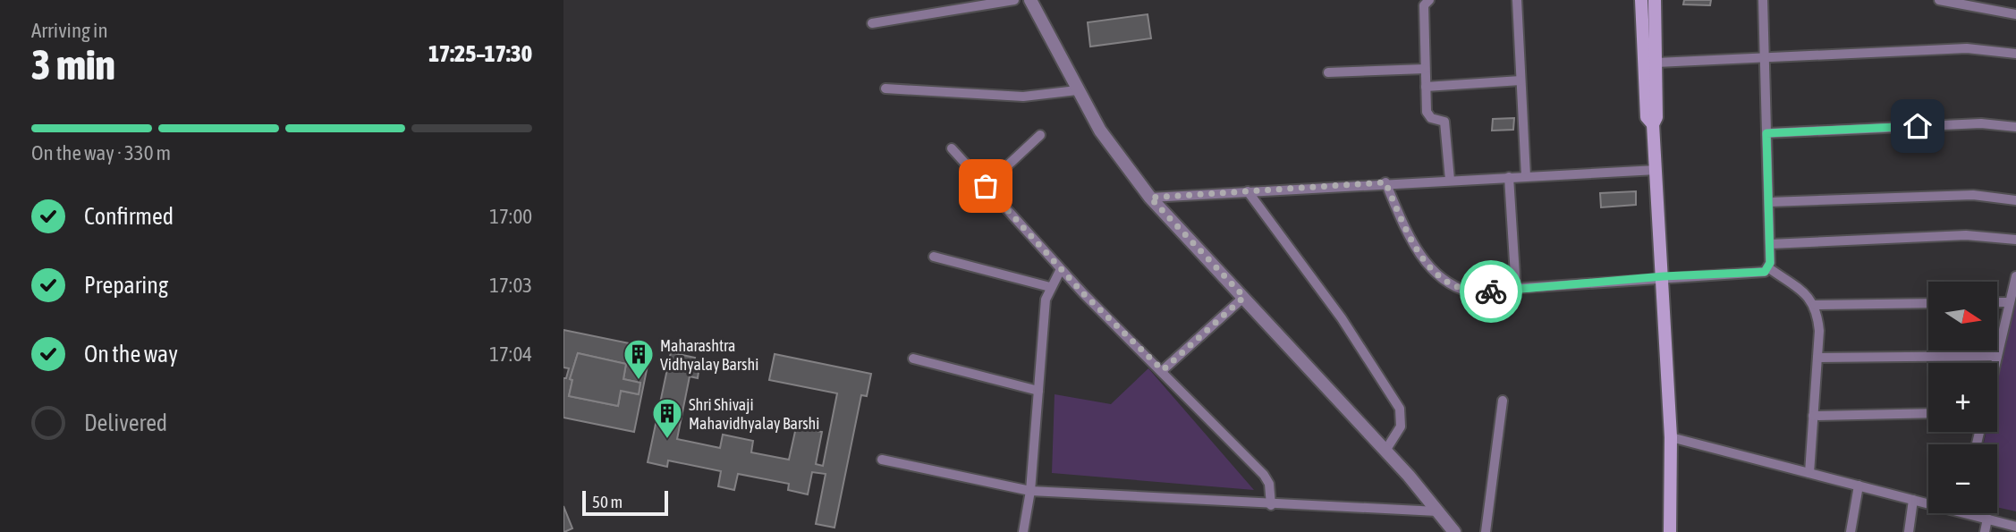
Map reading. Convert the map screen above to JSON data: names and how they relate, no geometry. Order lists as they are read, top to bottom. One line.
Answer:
{"places":{"building":["Maharashtra Vidhyalay Barshi","Shri Shivaji Mahavidhyalay Barshi"]},"scale_bar":"50 m","north":"right","page":{"heading":["3 min","Arriving in","17:25–17:30"],"bar":"On the way · 330 m","list":[["Confirmed","17:00"],["Preparing","17:03"],["On the way","17:04"],"Delivered"],"map_buttons":["+","−"],"scale":"50 m"}}
